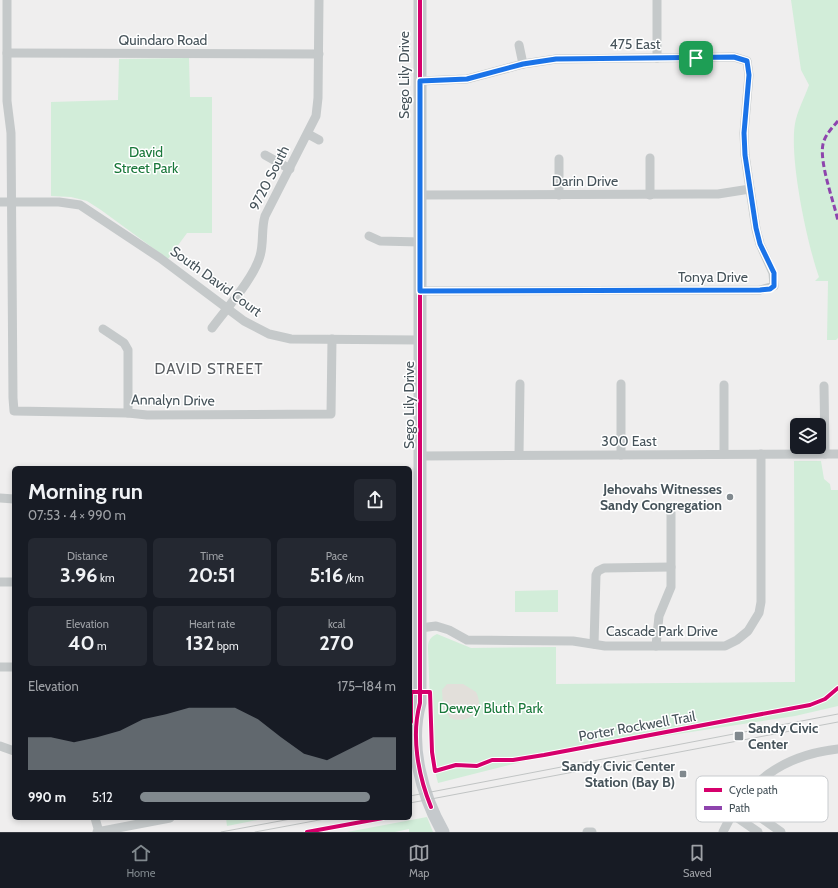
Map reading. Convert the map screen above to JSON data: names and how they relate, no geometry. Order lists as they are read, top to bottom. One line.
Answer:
{"streets":{"main road":["Sego Lily Drive"],"street":["Quindaro Road","475 East","9720 South","Darin Drive","Tonya Drive","South David Court","Annalyn Drive","300 East","Cascade Park Drive"],"cycle path":["Porter Rockwell Trail"]},"crossings":[["Quindaro Road","9720 South"],["475 East","Sego Lily Drive"],["475 East","Tonya Drive"],["Sego Lily Drive","Darin Drive"],["Sego Lily Drive","Tonya Drive"],["Sego Lily Drive","300 East"],["Sego Lily Drive","Cascade Park Drive"],["9720 South","South David Court"],["Darin Drive","Tonya Drive"],["South David Court","Annalyn Drive"],["300 East","Cascade Park Drive"]],"districts":["DAVID STREET"],"parks":["David Street Park","Dewey Bluth Park"],"places":{"other":["Jehovahs Witnesses Sandy Congregation"],"transit":["Sandy Civic Center","Sandy Civic Center Station (Bay B)"]},"legend":["Cycle path","Path"],"page":{"heading":["Morning run","07:53 · 4 × 990 m"],"stats":[["Distance","3.96 km"],["Time","20:51"],["Pace","5:16 /km"],["Elevation","40 m"],["Heart rate","132 bpm"],["kcal","270"]],"chart":["Elevation","175–184 m"],"list":[{"name":"990 m","note":"5:12"}],"tabs":["Home","Map","Saved"]}}
